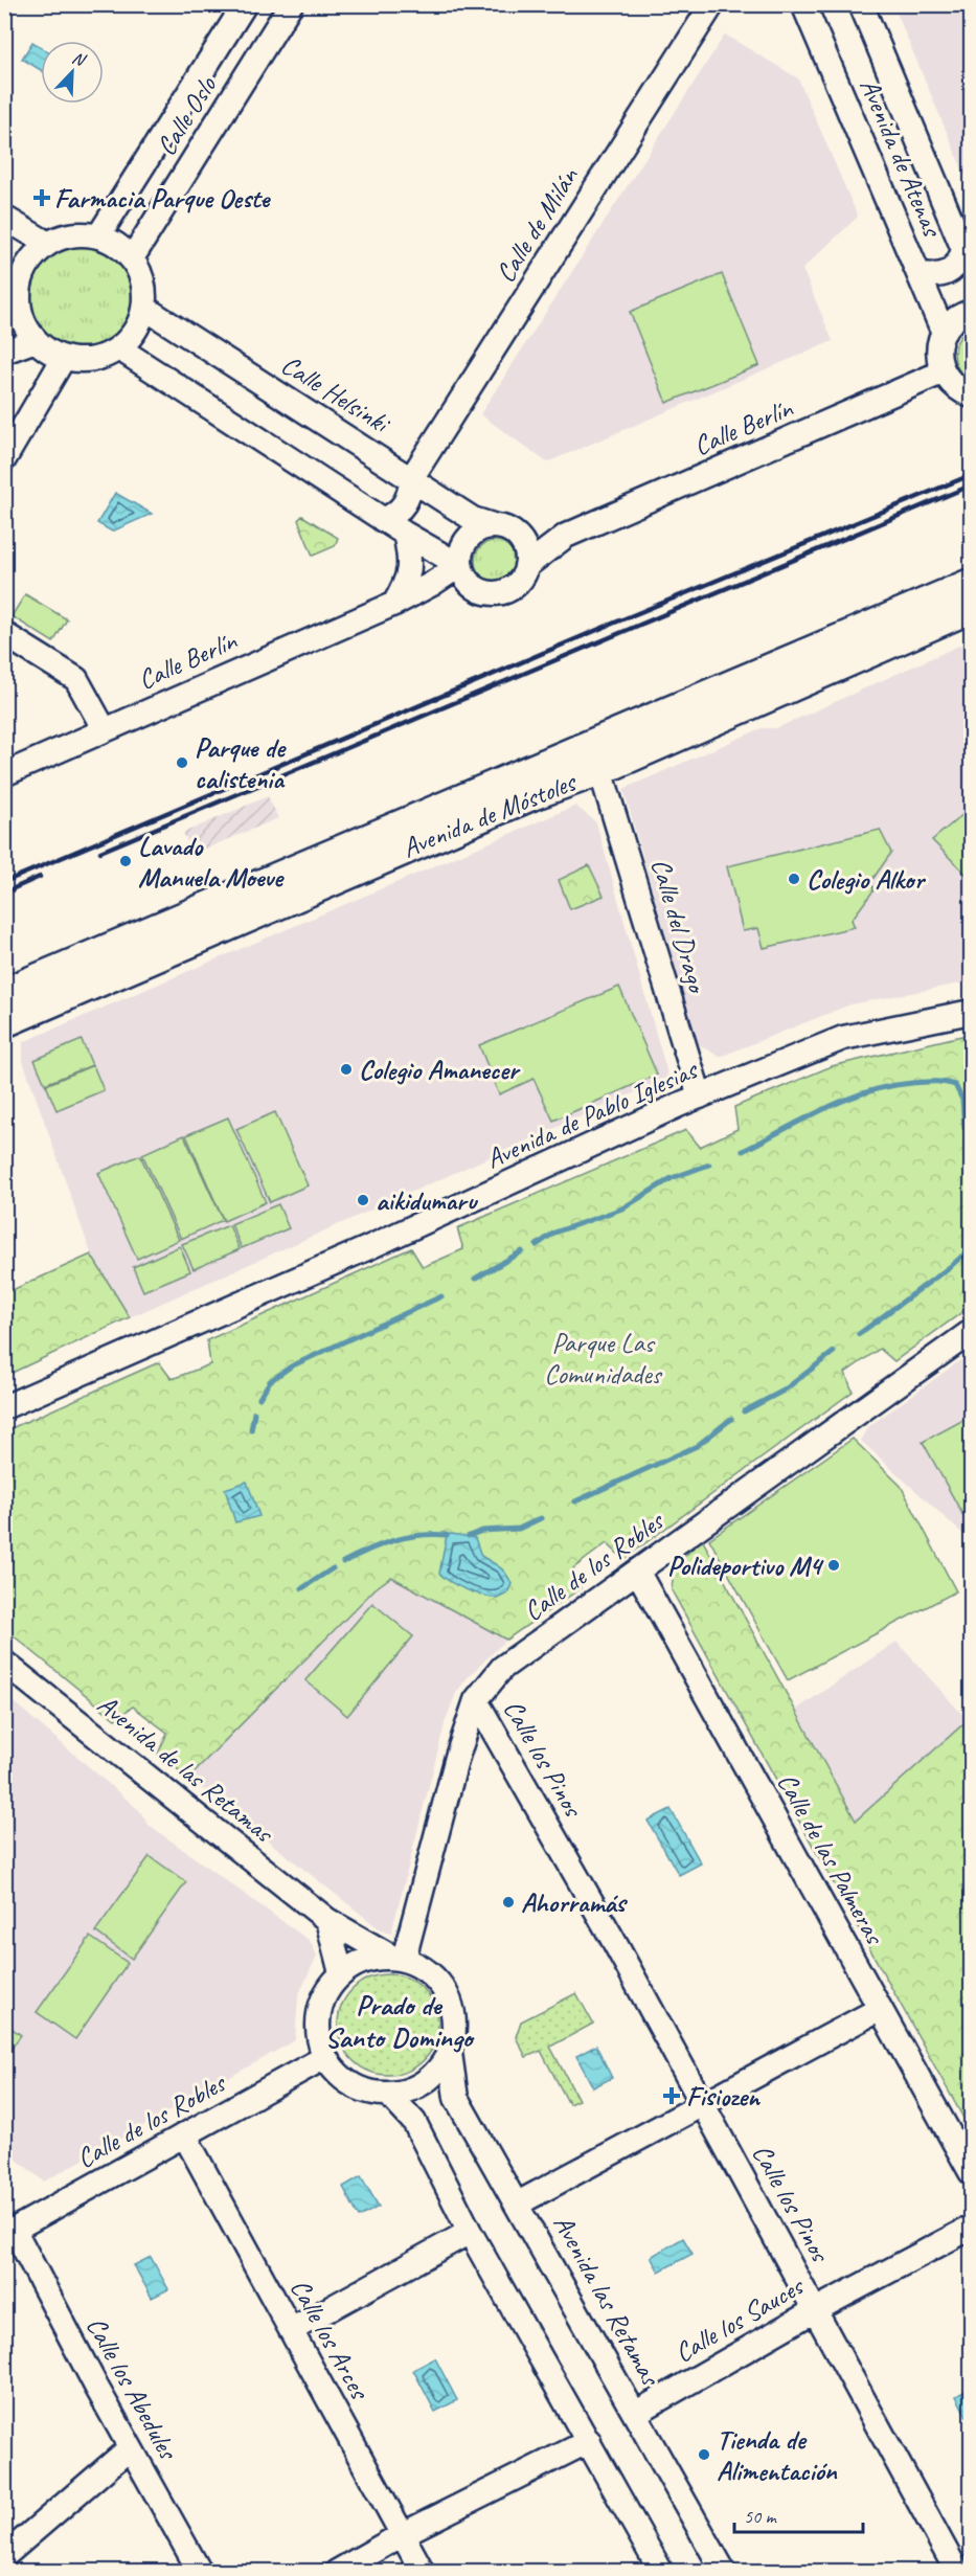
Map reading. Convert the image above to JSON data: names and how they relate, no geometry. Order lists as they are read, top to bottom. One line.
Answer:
{"streets":{"main road":["Avenida de Móstoles"],"street":["Calle Oslo","Avenida de Atenas","Calle de Milán","Calle Helsinki","Calle Berlín","Calle del Drago","Avenida de Pablo Iglesias","Calle de los Robles","Calle los Pinos","Avenida de las Retamas","Calle de las Palmeras","Avenida las Retamas","Calle los Sauces","Calle los Arces","Calle los Abedules"]},"crossings":[["Calle Oslo","Calle Helsinki"],["Calle de Milán","Calle Helsinki"],["Calle Helsinki","Calle Berlín"],["Avenida de Móstoles","Calle del Drago"],["Calle del Drago","Avenida de Pablo Iglesias"],["Calle de los Robles","Calle los Pinos"],["Calle de los Robles","Avenida de las Retamas"],["Calle de los Robles","Calle de las Palmeras"],["Calle de los Robles","Avenida las Retamas"],["Calle de los Robles","Calle los Arces"],["Calle de los Robles","Calle los Abedules"],["Calle los Pinos","Calle los Sauces"],["Avenida de las Retamas","Avenida las Retamas"],["Avenida las Retamas","Calle los Sauces"]],"districts":["Prado de Santo Domingo"],"parks":["Parque Las Comunidades"],"places":{"health":["Farmacia Parque Oeste","Fisiozen"],"other":["Parque de calistenia","Lavado Manuela Moeve","Colegio Alkor","Colegio Amanecer","aikidumaru","Polideportivo M4","Ahorramás","Tienda de Alimentación"]},"scale_bar":"50 m","north":"top right"}
